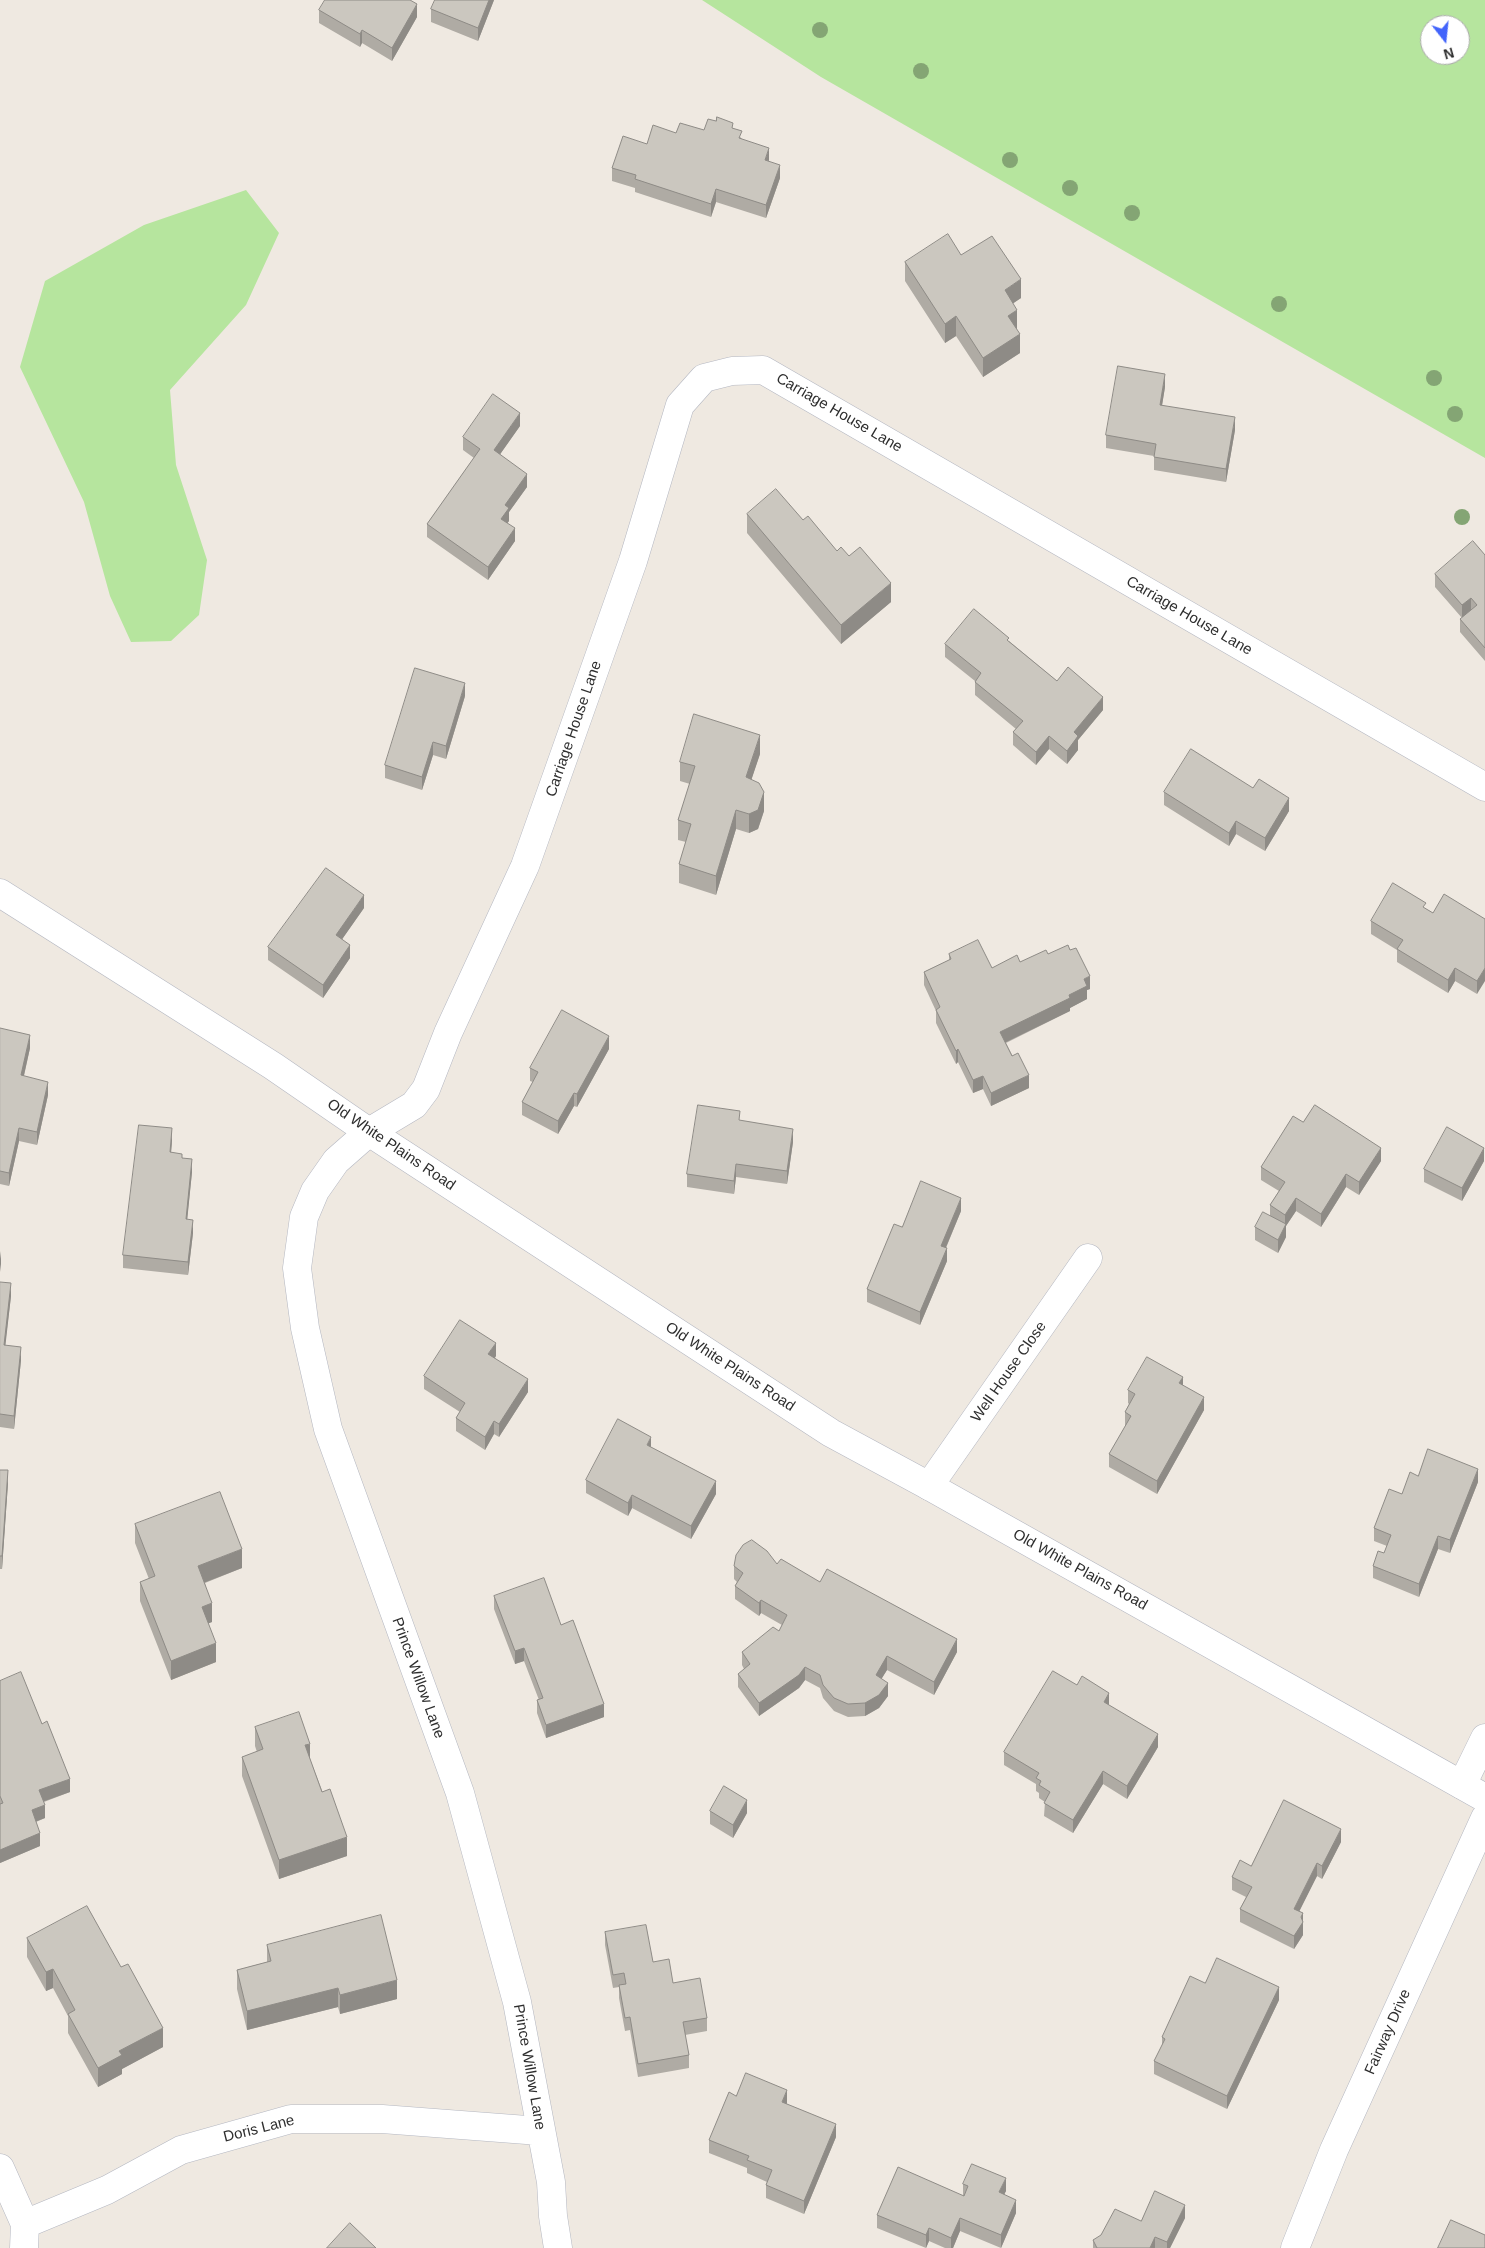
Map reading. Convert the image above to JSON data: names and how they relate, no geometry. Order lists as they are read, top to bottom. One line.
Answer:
{"streets":{"street":["Carriage House Lane","Old White Plains Road","Well House Close","Prince Willow Lane","Fairway Drive","Doris Lane"]},"crossings":[["Carriage House Lane","Old White Plains Road"],["Carriage House Lane","Prince Willow Lane"],["Old White Plains Road","Well House Close"],["Old White Plains Road","Prince Willow Lane"],["Prince Willow Lane","Doris Lane"]],"north":"bottom"}
